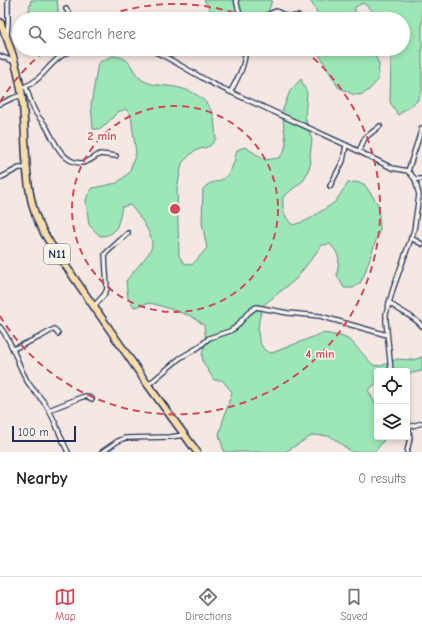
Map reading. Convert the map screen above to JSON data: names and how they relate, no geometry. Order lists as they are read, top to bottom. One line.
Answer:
{"streets":{"highway":["N11"]},"scale_bar":"100 m","page":{"search":"Search here","scale":"100 m","heading":["Nearby","0 results"],"nav":["Map","Directions","Saved"]},"rings":["2 min","4 min"]}
